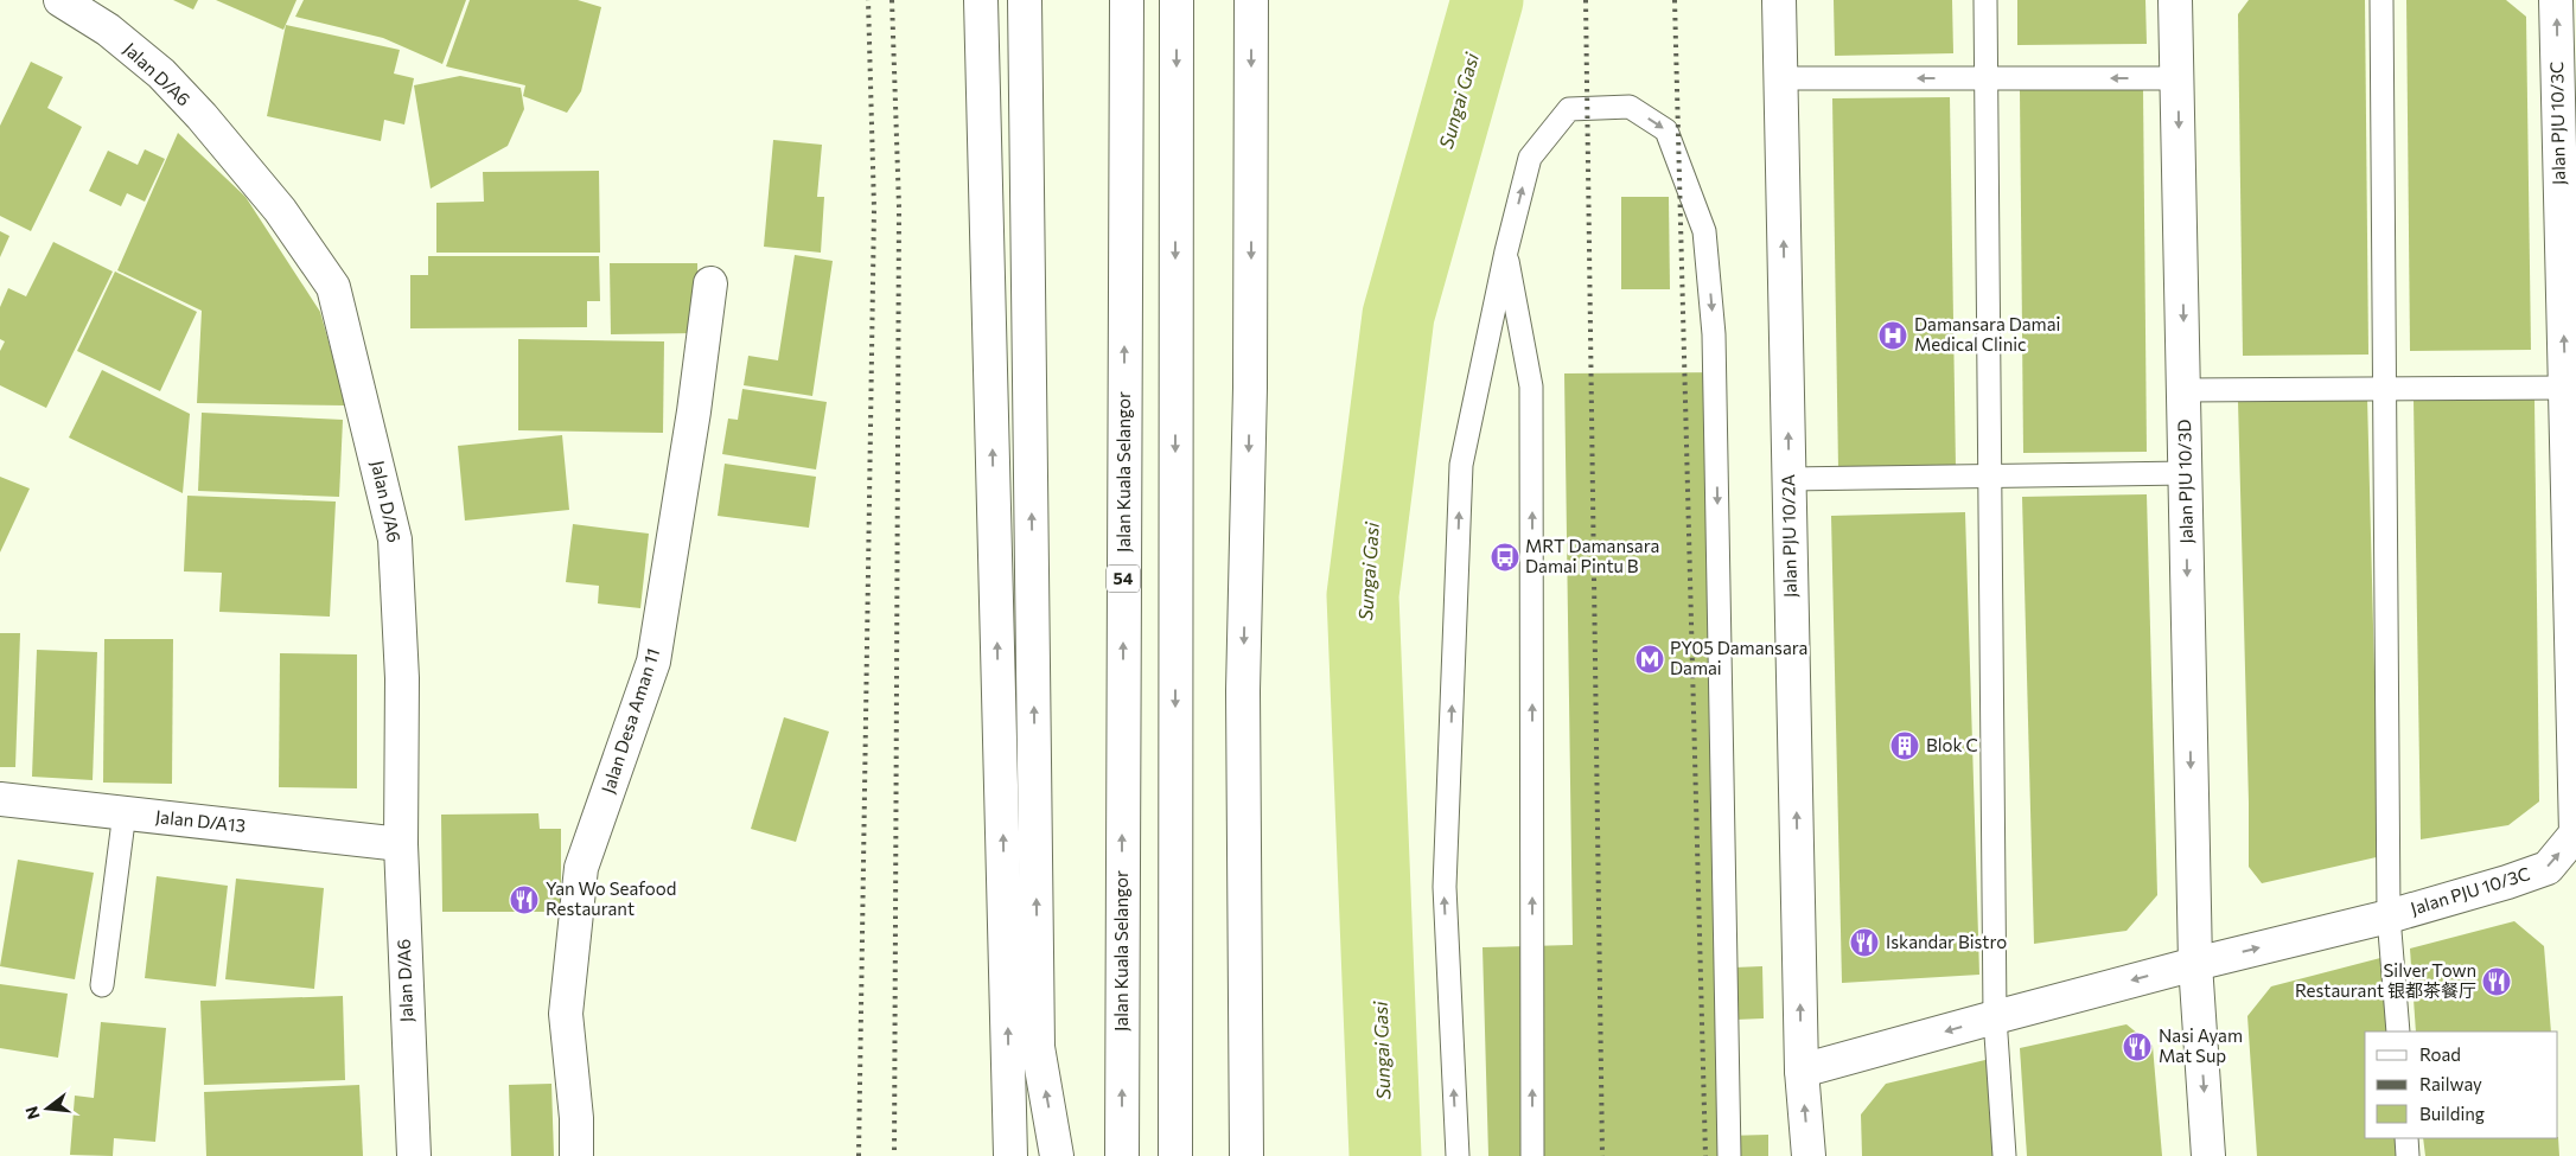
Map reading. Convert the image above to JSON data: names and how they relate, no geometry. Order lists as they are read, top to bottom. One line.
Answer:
{"streets":{"main road":["Jalan D/A6","Jalan PJU 10/3C","Jalan Kuala Selangor","Jalan PJU 10/3D","Jalan PJU 10/2A","54","Jalan Desa Aman 11","Jalan D/A13"]},"crossings":[["Jalan D/A6","Jalan D/A13"],["Jalan PJU 10/3C","Jalan PJU 10/3D"],["Jalan PJU 10/3C","Jalan PJU 10/2A"]],"one_way":["Jalan PJU 10/3D","Jalan PJU 10/2A"],"water":["Sungai Gasi"],"places":{"hospital":["Damansara Damai Medical Clinic"],"bus stop":["MRT Damansara Damai Pintu B"],"metro station":["PY05 Damansara Damai"],"building":["Blok C"],"restaurant":["Yan Wo Seafood Restaurant","Iskandar Bistro","Silver Town Restaurant 银都茶餐厅","Nasi Ayam Mat Sup"]},"legend":["Road","Railway","Building"],"north":"left"}
